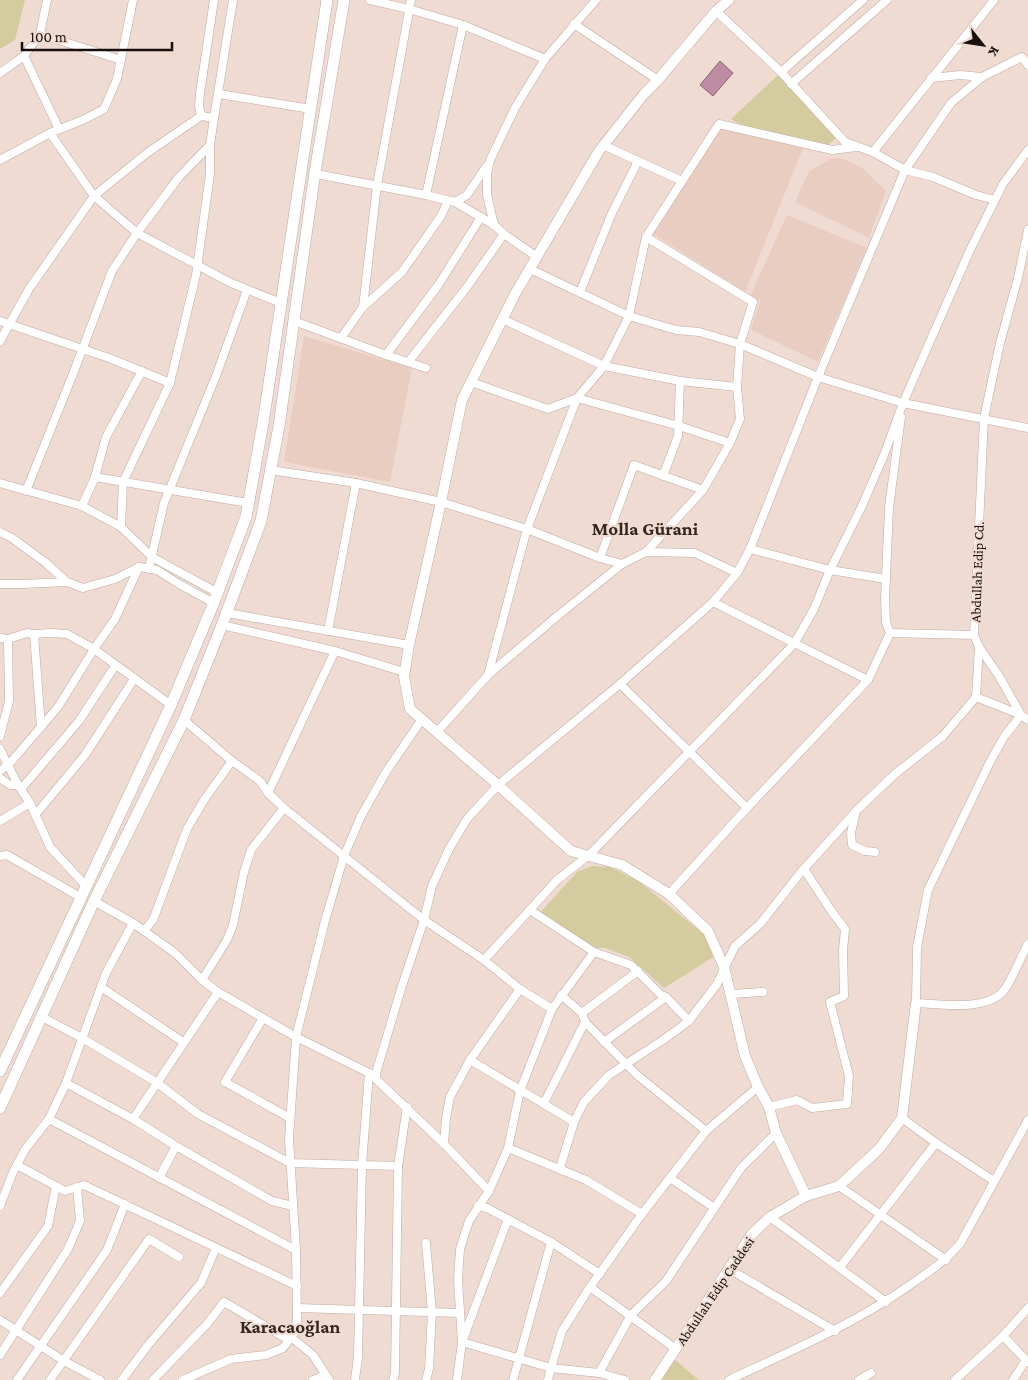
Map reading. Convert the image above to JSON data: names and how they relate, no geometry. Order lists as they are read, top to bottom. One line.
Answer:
{"streets":{"street":["Abdullah Edip Cd.","Abdullah Edip Caddesi"]},"districts":["Molla Gürani","Karacaoğlan"],"scale_bar":"100 m","north":"bottom right"}
